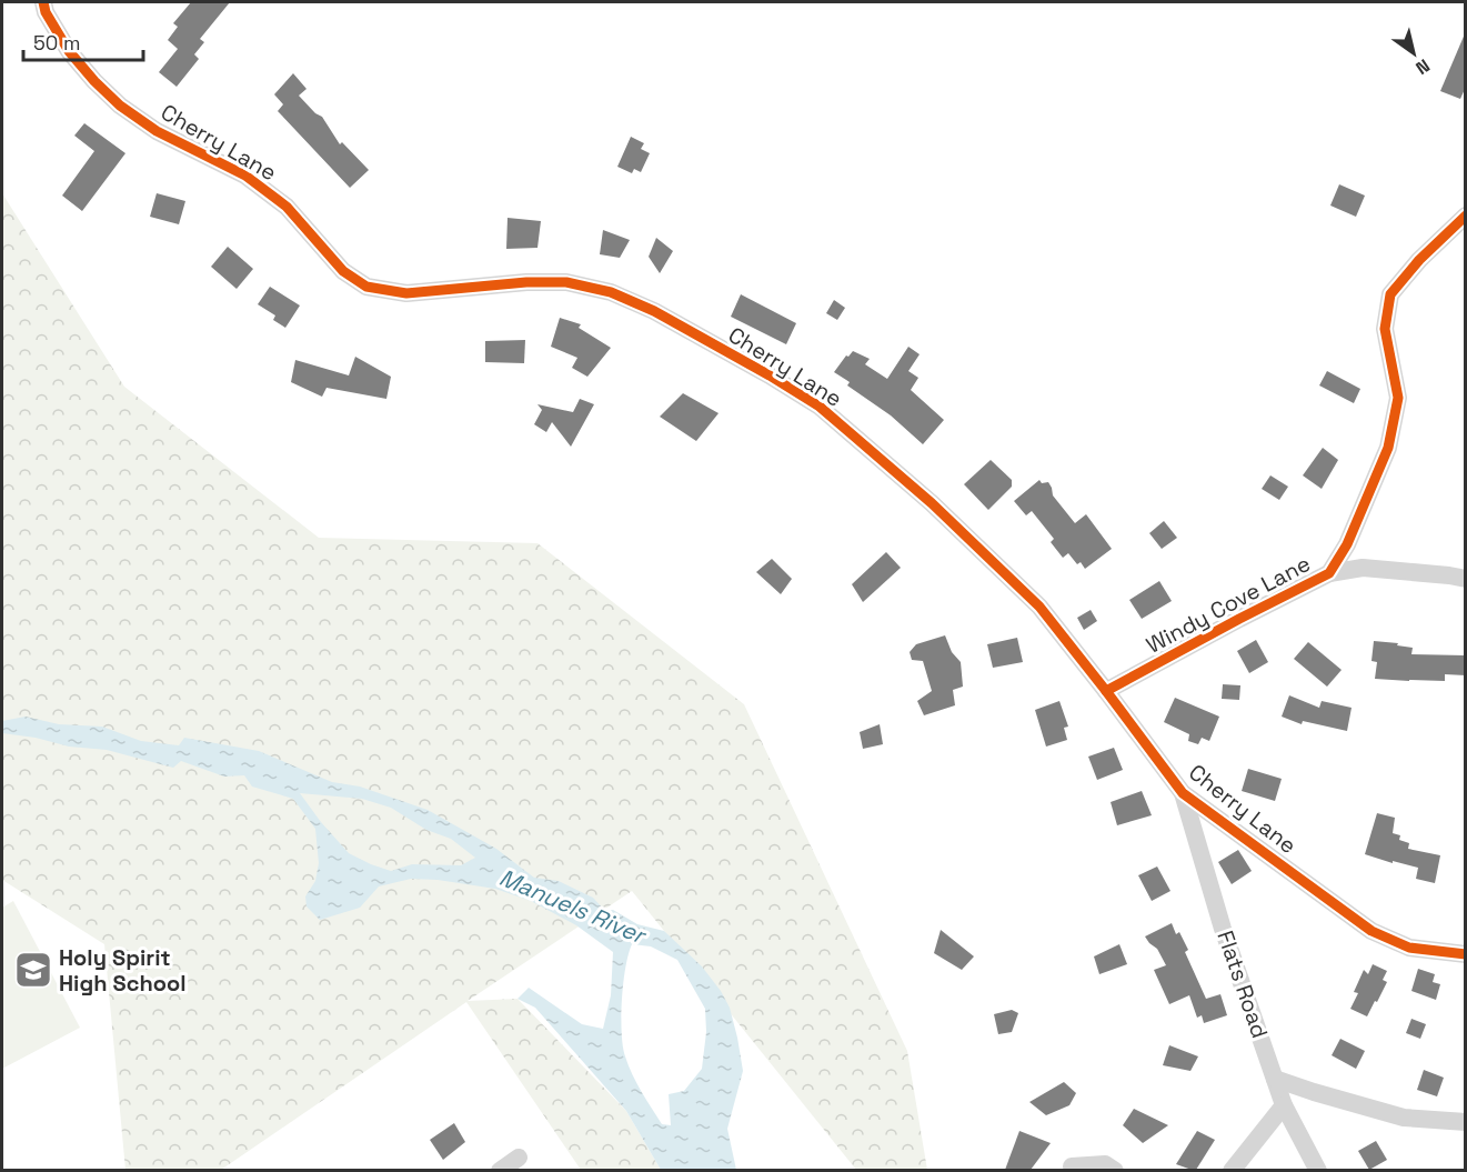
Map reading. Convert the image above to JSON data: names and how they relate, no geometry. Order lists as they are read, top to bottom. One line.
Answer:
{"streets":{"street":["Cherry Lane","Windy Cove Lane","Flats Road"]},"crossings":[["Cherry Lane","Windy Cove Lane"],["Cherry Lane","Flats Road"]],"water":["Manuels River"],"places":{"school or university":["Holy Spirit High School"]},"scale_bar":"50 m","north":"bottom right"}
